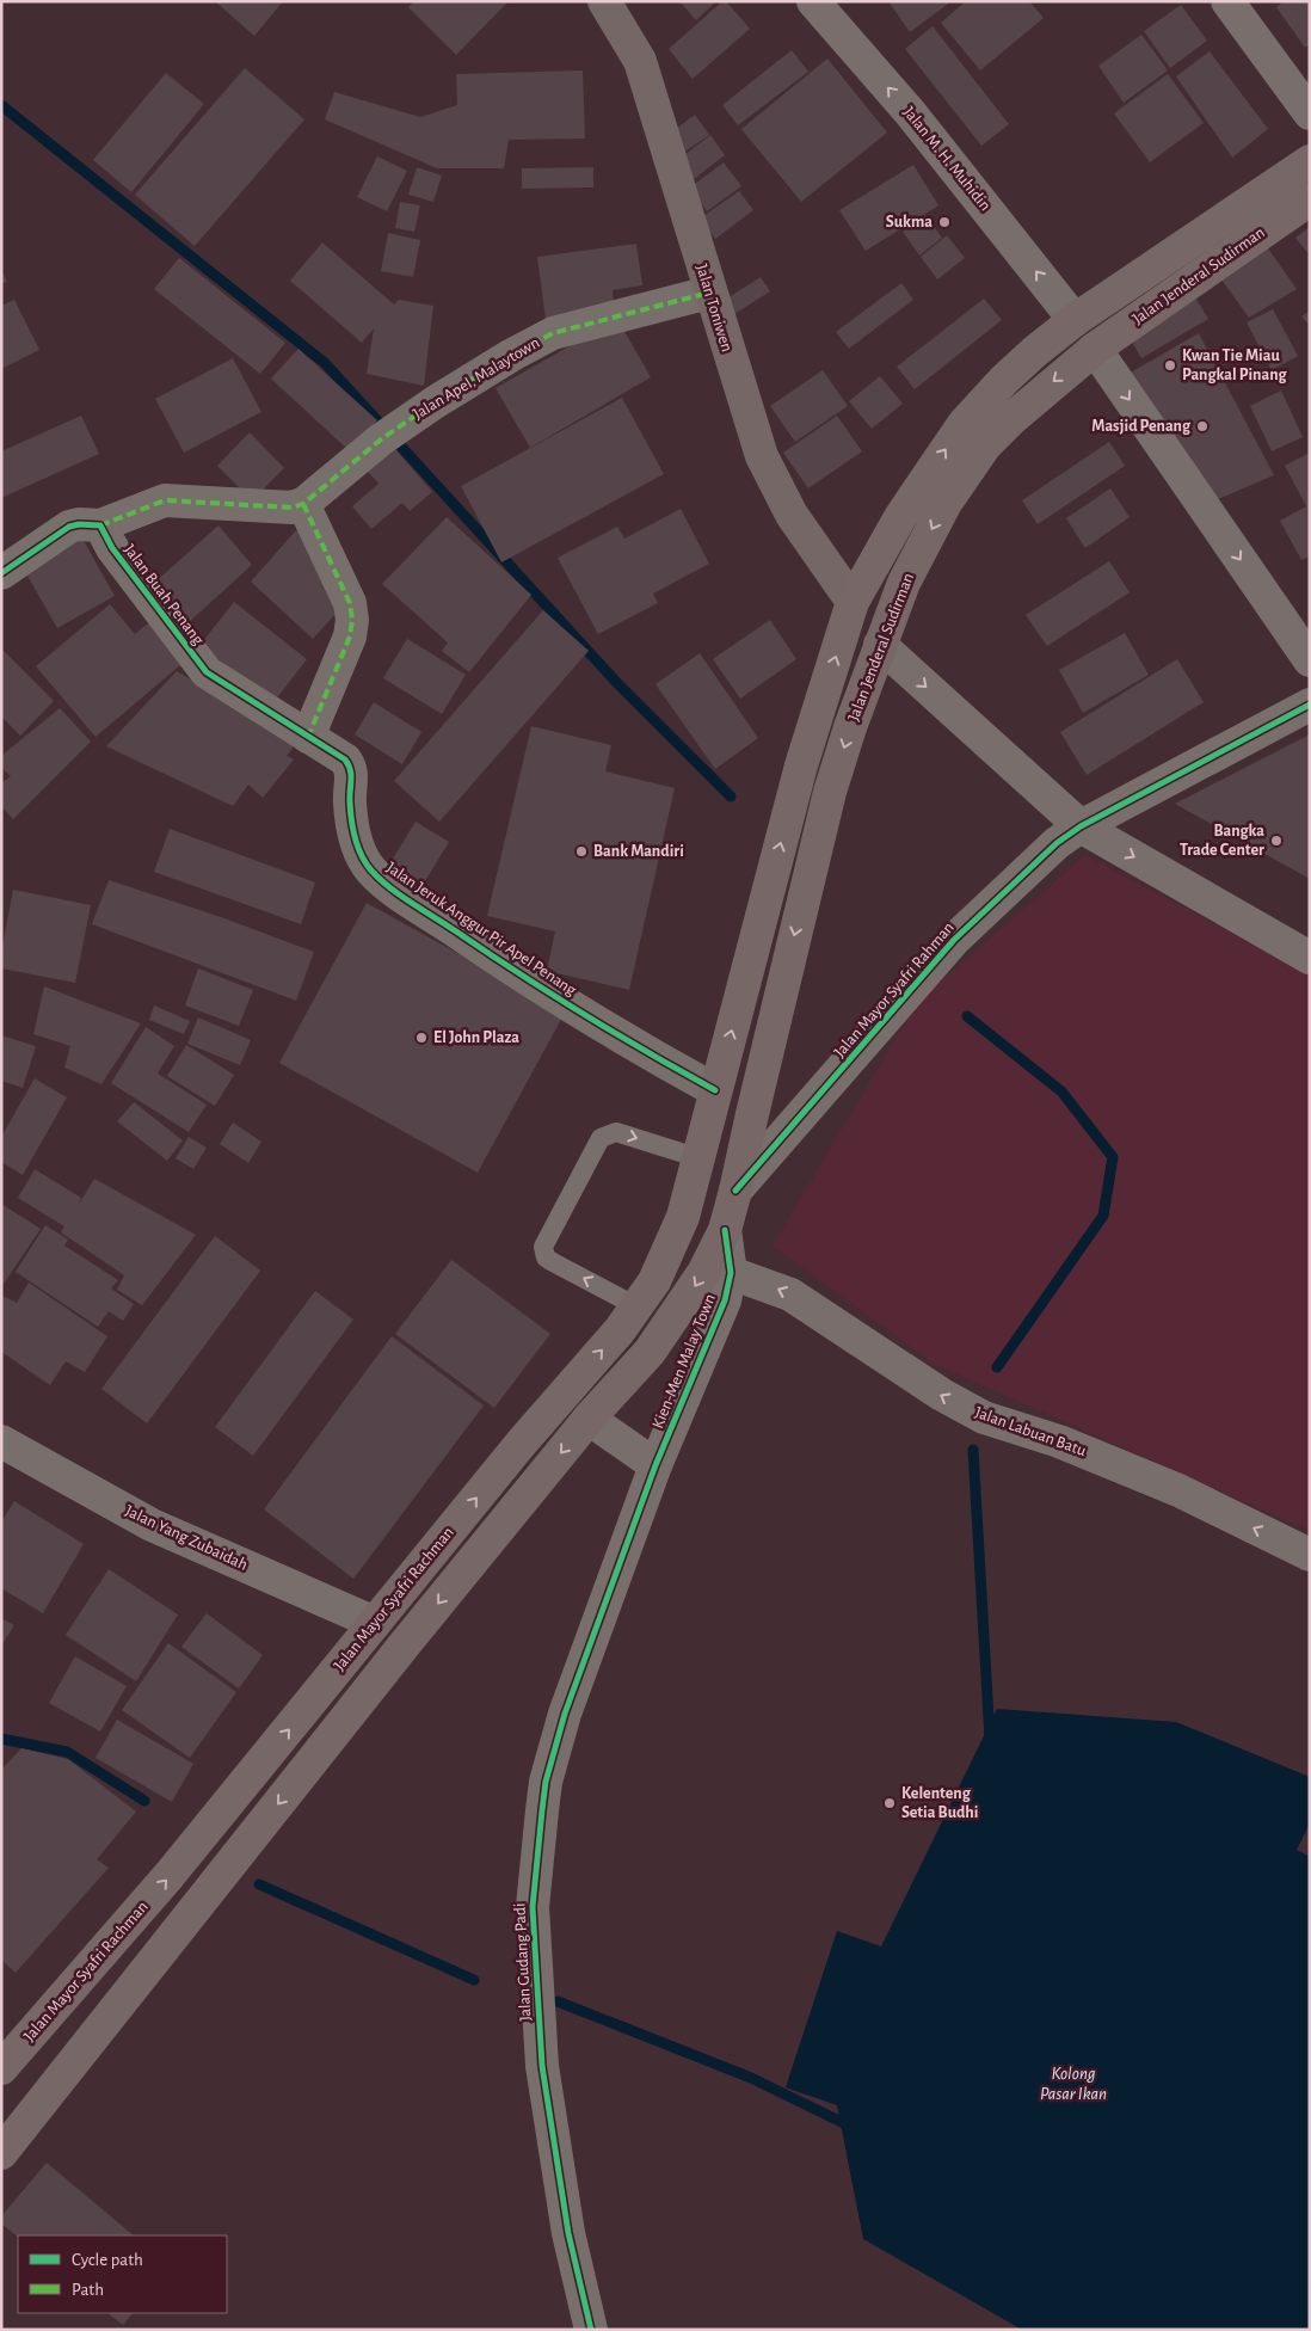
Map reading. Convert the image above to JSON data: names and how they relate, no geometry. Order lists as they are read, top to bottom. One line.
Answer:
{"streets":{"highway":["Jalan Jenderal Sudirman","Jalan Mayor Syafri Rachman"],"main road":["Jalan Toniwen"],"street":["Jalan M. H. Muhidin","Jalan Apel, Malaytown","Jalan Buah Penang","Jalan Jeruk Anggur Pir Apel Penang","Jalan Mayor Syafri Rahman","Kien-Men Malay Town","Jalan Labuan Batu","Jalan Yang Zubaidah","Jalan Gudang Padi"]},"crossings":[["Jalan M. H. Muhidin","Jalan Jenderal Sudirman"],["Jalan Jenderal Sudirman","Jalan Toniwen"],["Jalan Jenderal Sudirman","Jalan Jeruk Anggur Pir Apel Penang"],["Jalan Jenderal Sudirman","Jalan Mayor Syafri Rahman"],["Jalan Jenderal Sudirman","Jalan Mayor Syafri Rachman"],["Jalan Toniwen","Jalan Apel, Malaytown"],["Jalan Buah Penang","Jalan Jeruk Anggur Pir Apel Penang"],["Jalan Jeruk Anggur Pir Apel Penang","Jalan Mayor Syafri Rachman"],["Kien-Men Malay Town","Jalan Labuan Batu"],["Kien-Men Malay Town","Jalan Gudang Padi"],["Jalan Yang Zubaidah","Jalan Mayor Syafri Rachman"]],"one_way":["Jalan M. H. Muhidin","Jalan Labuan Batu"],"water":["Kolong Pasar Ikan"],"places":["Sukma","Kwan Tie Miau Pangkal Pinang","Masjid Penang","Bangka Trade Center","Bank Mandiri","El John Plaza","Kelenteng Setia Budhi"],"legend":["Cycle path","Path"]}
